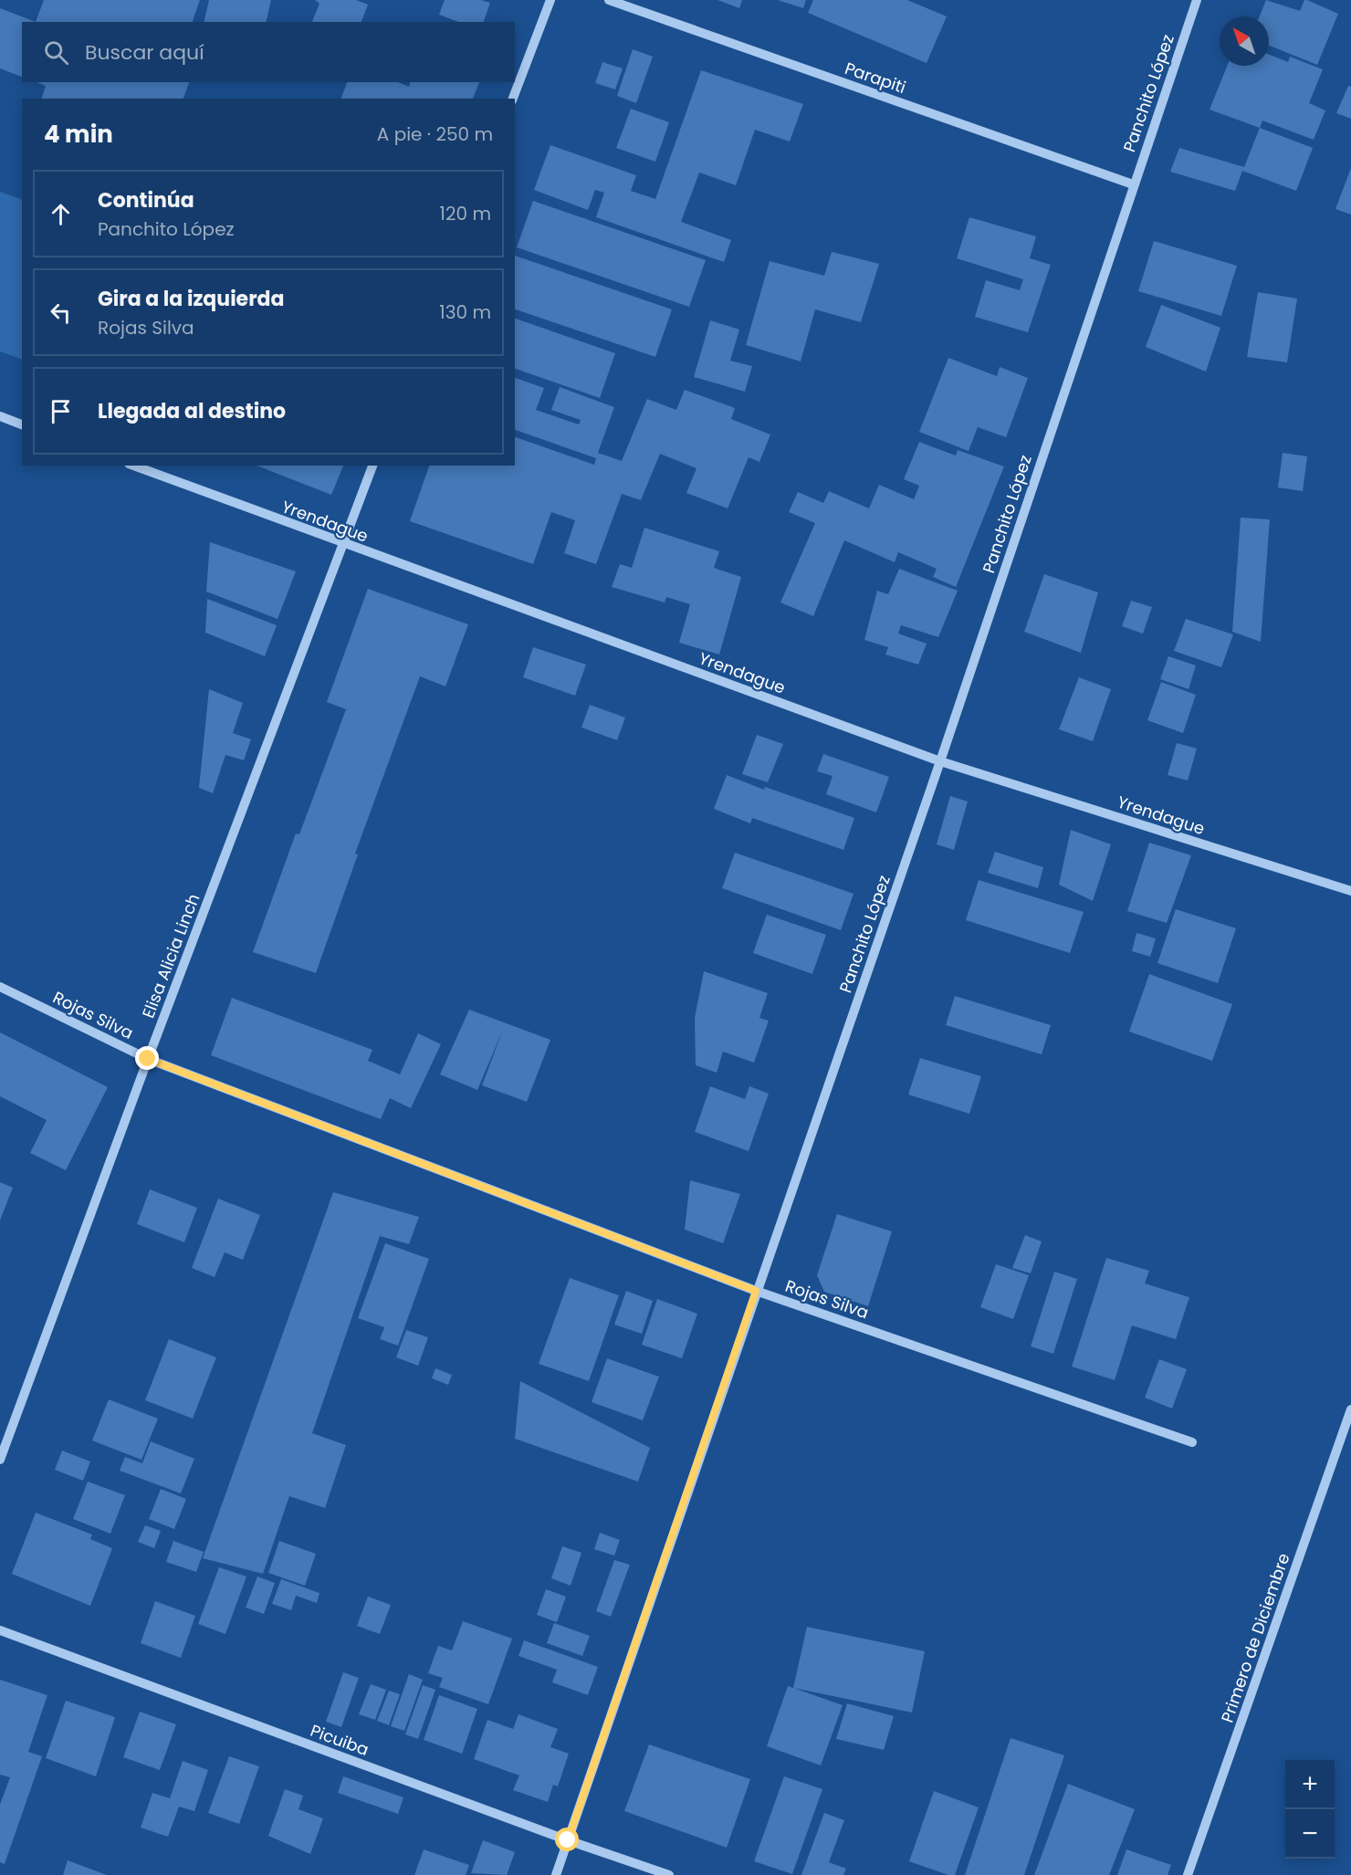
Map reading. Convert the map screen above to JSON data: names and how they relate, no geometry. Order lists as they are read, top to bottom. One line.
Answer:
{"streets":{"street":["Parapiti","Panchito López","Yrendague","Elisa Alicia Linch","Rojas Silva","Primero de Diciembre","Picuiba"]},"crossings":[["Parapiti","Panchito López"],["Panchito López","Yrendague"],["Panchito López","Rojas Silva"],["Panchito López","Picuiba"],["Yrendague","Elisa Alicia Linch"],["Elisa Alicia Linch","Rojas Silva"]],"north":"top left","page":{"search":"Buscar aquí","heading":["4 min","A pie · 250 m"],"list":[["Continúa","Panchito López","120 m"],["Gira a la izquierda","Rojas Silva","130 m"],"Llegada al destino"],"map_buttons":["+","−"]}}
